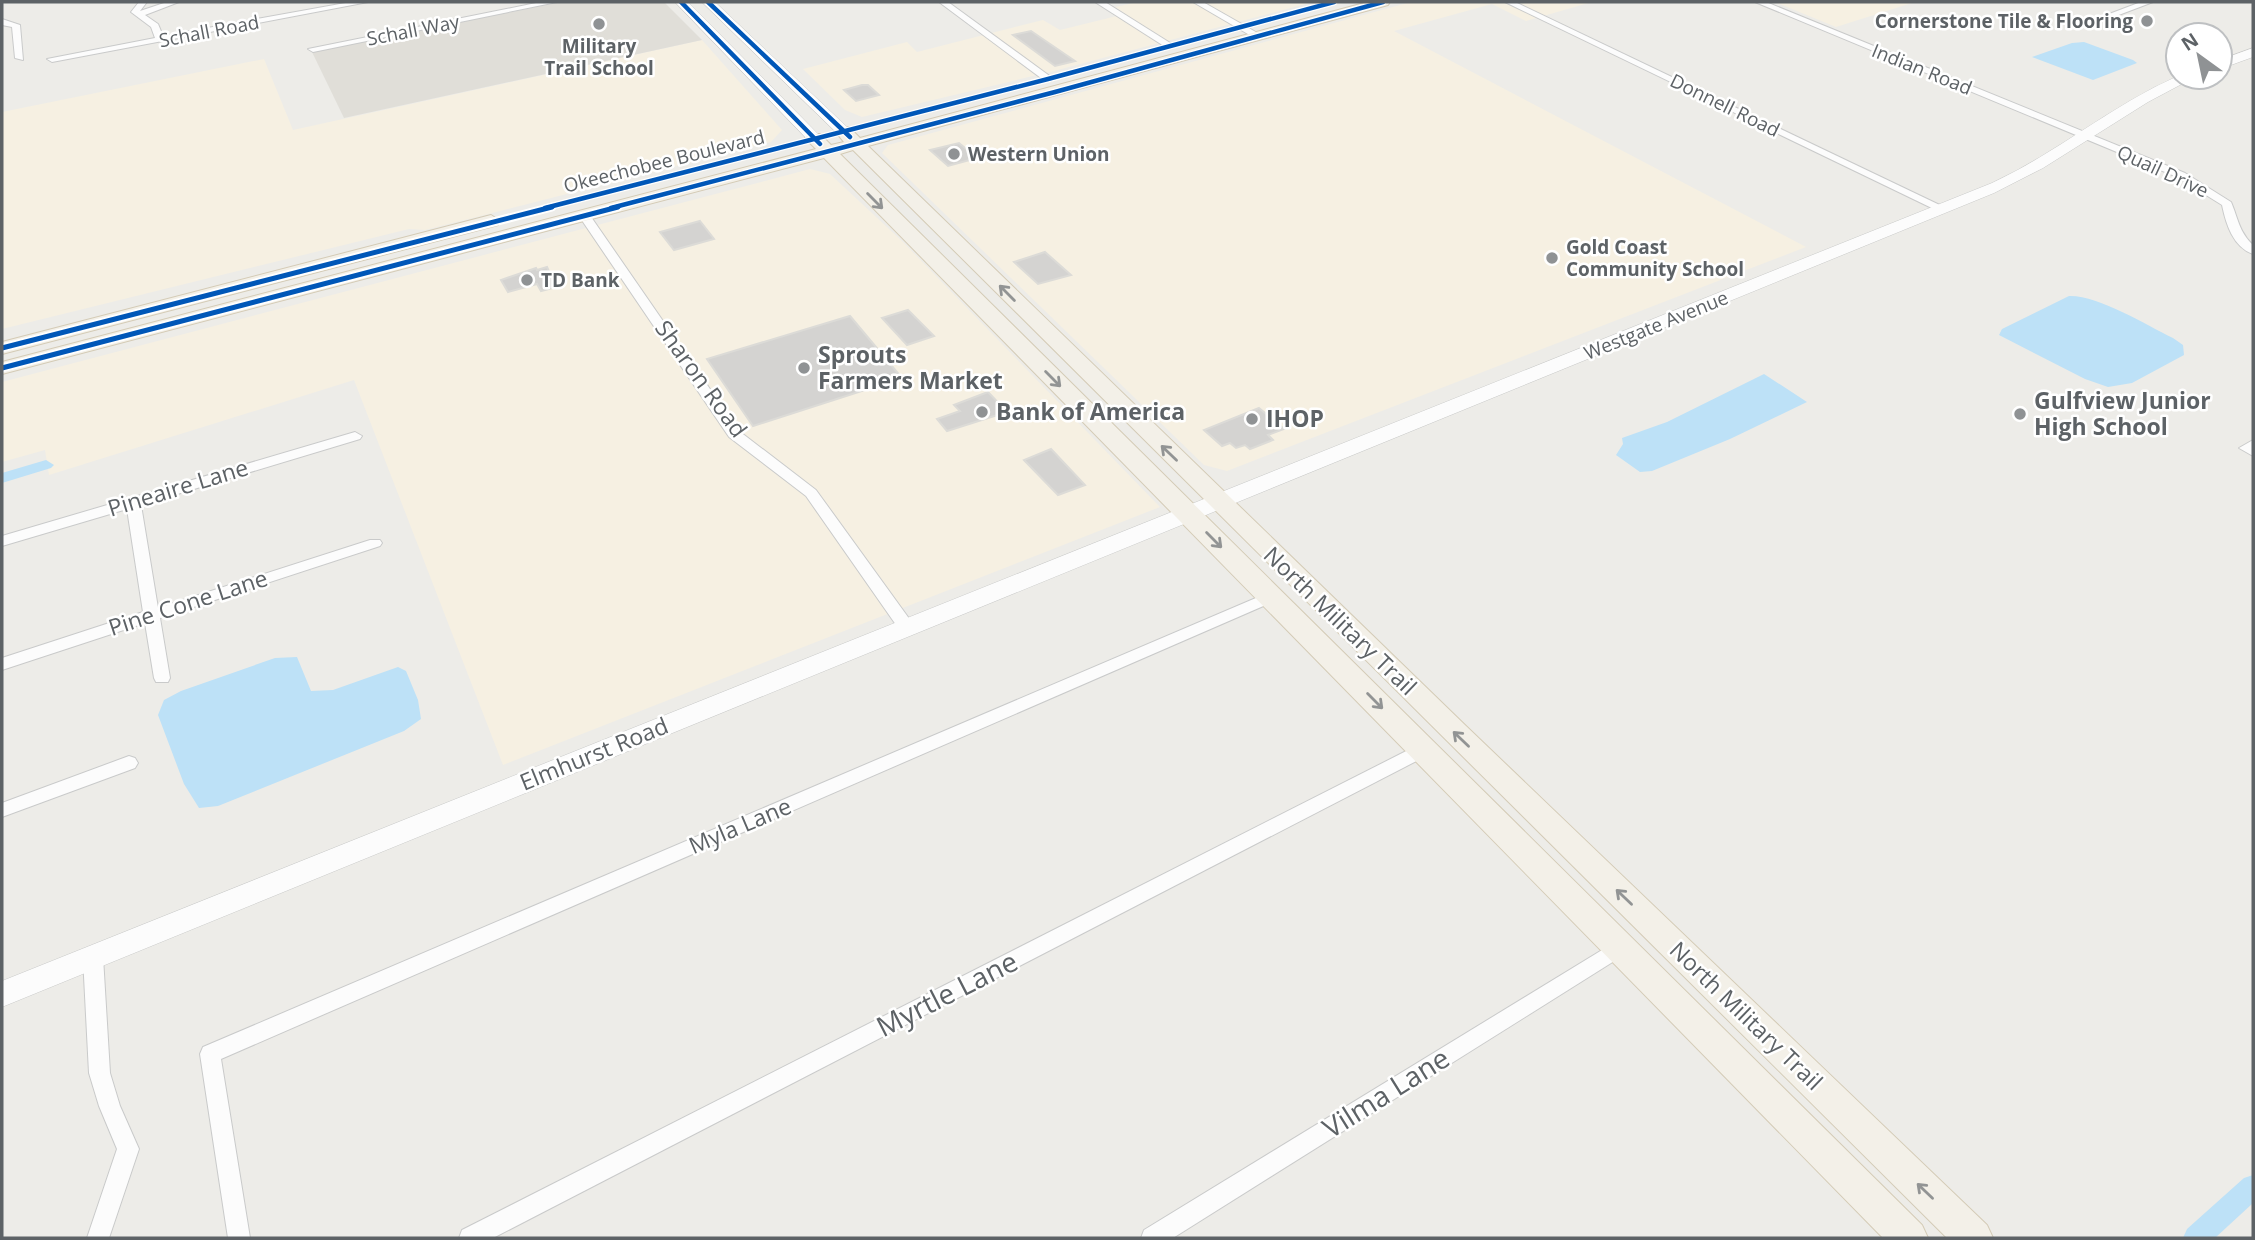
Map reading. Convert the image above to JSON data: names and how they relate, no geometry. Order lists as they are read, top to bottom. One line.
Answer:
{"streets":{"main road":["Okeechobee Boulevard","North Military Trail"],"street":["Schall Way","Schall Road","Indian Road","Donnell Road","Quail Drive","Westgate Avenue","Sharon Road","Pineaire Lane","Pine Cone Lane","Elmhurst Road","Myla Lane","Myrtle Lane","Vilma Lane"]},"crossings":[["Indian Road","Quail Drive"],["Indian Road","Westgate Avenue"],["Donnell Road","Westgate Avenue"],["Okeechobee Boulevard","Sharon Road"],["Okeechobee Boulevard","North Military Trail"],["Quail Drive","Westgate Avenue"],["Westgate Avenue","North Military Trail"],["Westgate Avenue","Elmhurst Road"],["Sharon Road","Elmhurst Road"],["North Military Trail","Elmhurst Road"],["North Military Trail","Myla Lane"],["North Military Trail","Myrtle Lane"],["North Military Trail","Vilma Lane"]],"places":["Cornerstone Tile & Flooring","Military Trail School","Western Union","Gold Coast Community School","TD Bank","Sprouts Farmers Market","Bank of America","Gulfview Junior High School","IHOP"],"north":"top left"}
